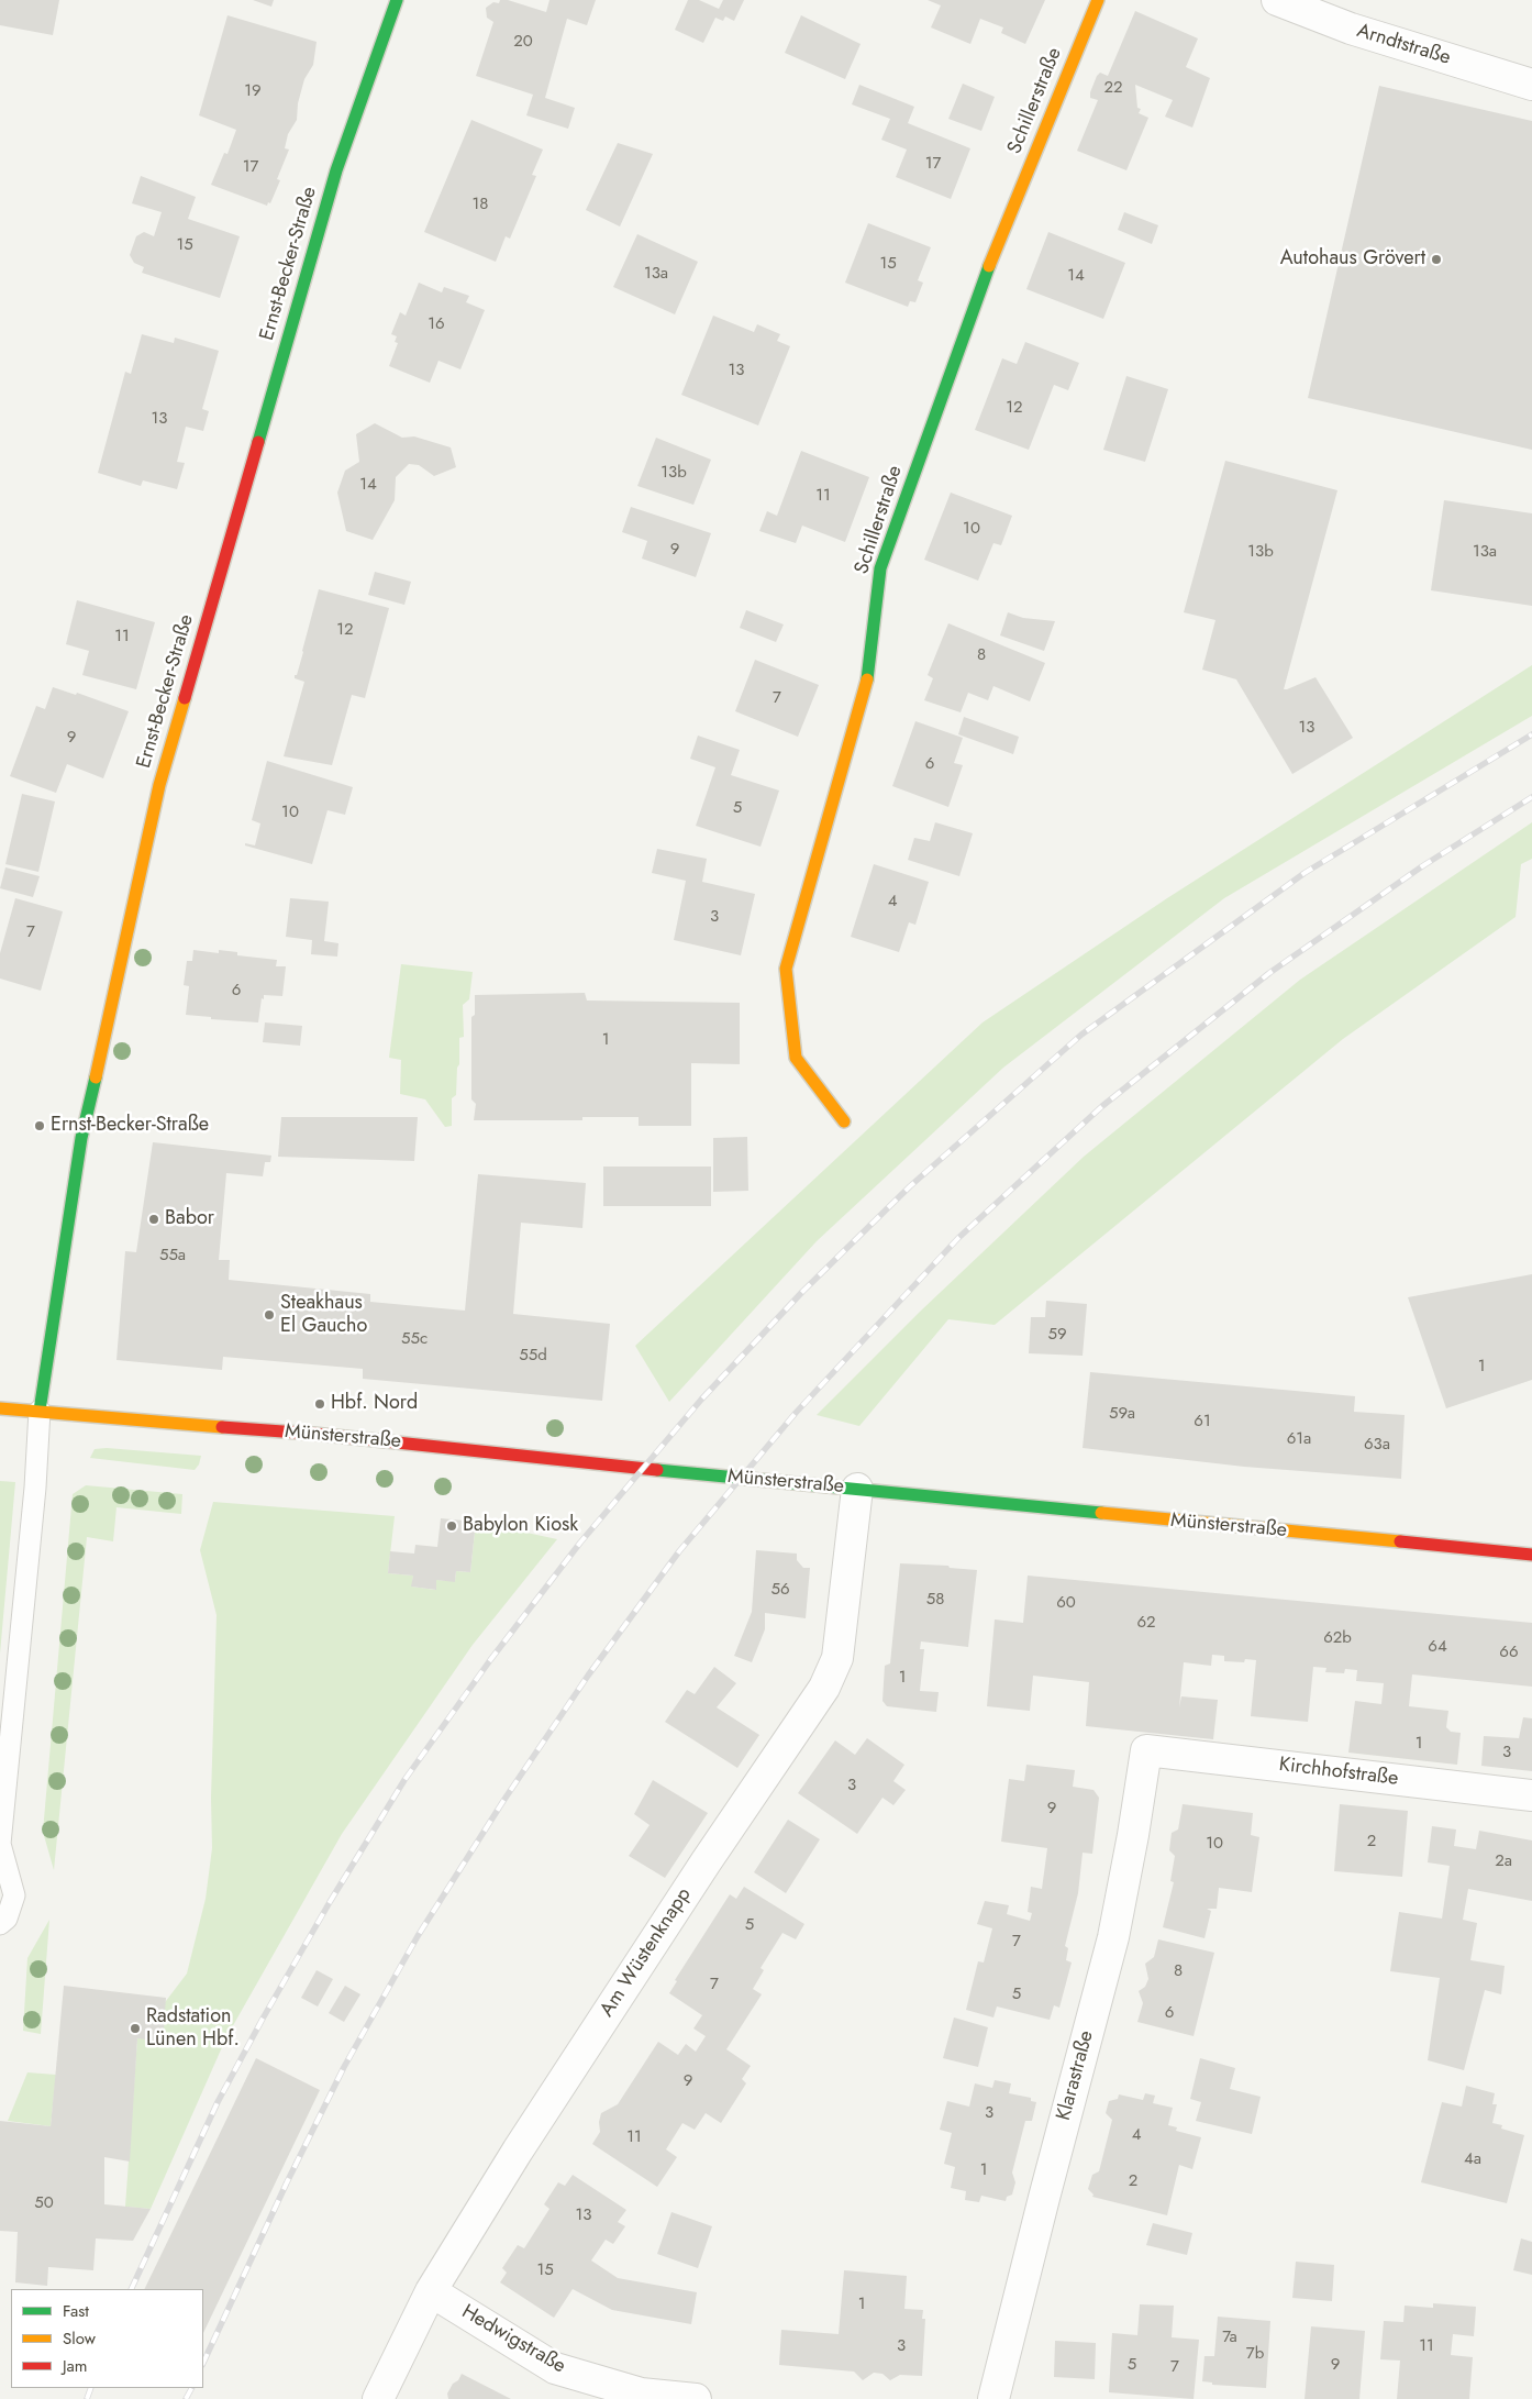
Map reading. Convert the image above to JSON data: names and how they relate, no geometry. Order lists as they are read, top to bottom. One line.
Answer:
{"streets":{"street":["Arndtstraße","Schillerstraße","Ernst-Becker-Straße","Münsterstraße","Kirchhofstraße","Am Wüstenknapp","Klarastraße","Hedwigstraße"]},"crossings":[["Ernst-Becker-Straße","Münsterstraße"],["Münsterstraße","Am Wüstenknapp"],["Kirchhofstraße","Klarastraße"],["Am Wüstenknapp","Hedwigstraße"]],"places":["Autohaus Grövert","Ernst-Becker-Straße","Babor","Steakhaus El Gaucho","Hbf. Nord","Babylon Kiosk","Radstation Lünen Hbf."],"house_numbers":["20","22","19","17","17","18","15","15","13a","14","16","13","12","13","13b","14","11","10","9","13b","13a","12","11","8","7","13","9","6","5","10","4","3","7","6","1","55a","59","55c","55d","1","59a","61","61a","63a","56","58","60","62","62b","64","66","1","1","3","3","9","2","10","2a","5","7","8","7","5","6","9","3","4","11","4a","1","2","50","13","15","1","7a","3","11","7b","5","9","7"],"legend":["Fast","Slow","Jam"]}
